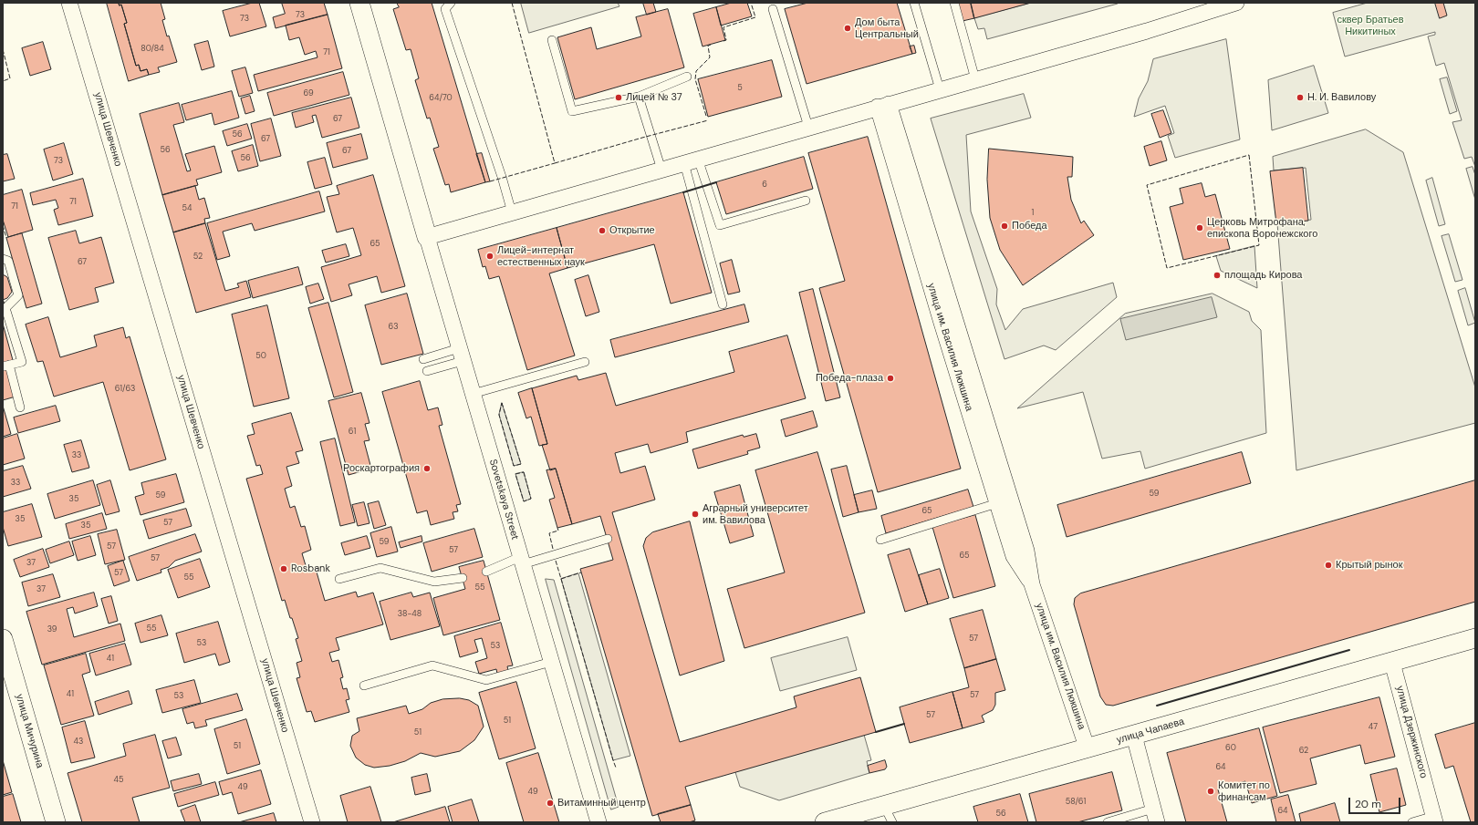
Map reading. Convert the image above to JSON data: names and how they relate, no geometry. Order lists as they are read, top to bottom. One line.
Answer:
{"streets":{"street":["улица Шевченко","улица им. Василия Люкшина","Sovetskaya Street","улица Мичурина","улица Чапаева","улица Дзержинского"]},"crossings":[["улица им. Василия Люкшина","улица Чапаева"],["улица Чапаева","улица Дзержинского"]],"parks":["сквер Братьев Никитиных"],"places":["Дом быта Центральный","Лицей № 37","Н. И. Вавилову","Победа","Церковь Митрофана, епископа Воронежского","Открытие","Лицей-интернат естественных наук","площадь Кирова","Победа-плаза","Роскартография","Аграрный университет им. Вавилова","Крытый рынок","Rosbank","Комитет по финансам","Витаминный центр"],"house_numbers":["73","73","80/84","71","5","69","64/70","67","56","67","56","67","56","73","6","71","71","54","1","65","52","67","63","50","61/63","61","33","33","59","59","35","65","35","57","35","59","57","57","65","57","37","57","55","55","37","38-48","55","39","57","53","53","41","41","57","53","57","51","47","51","43","51","60","62","64","45","49","49","58/61","64","56"],"scale_bar":"20 m"}
